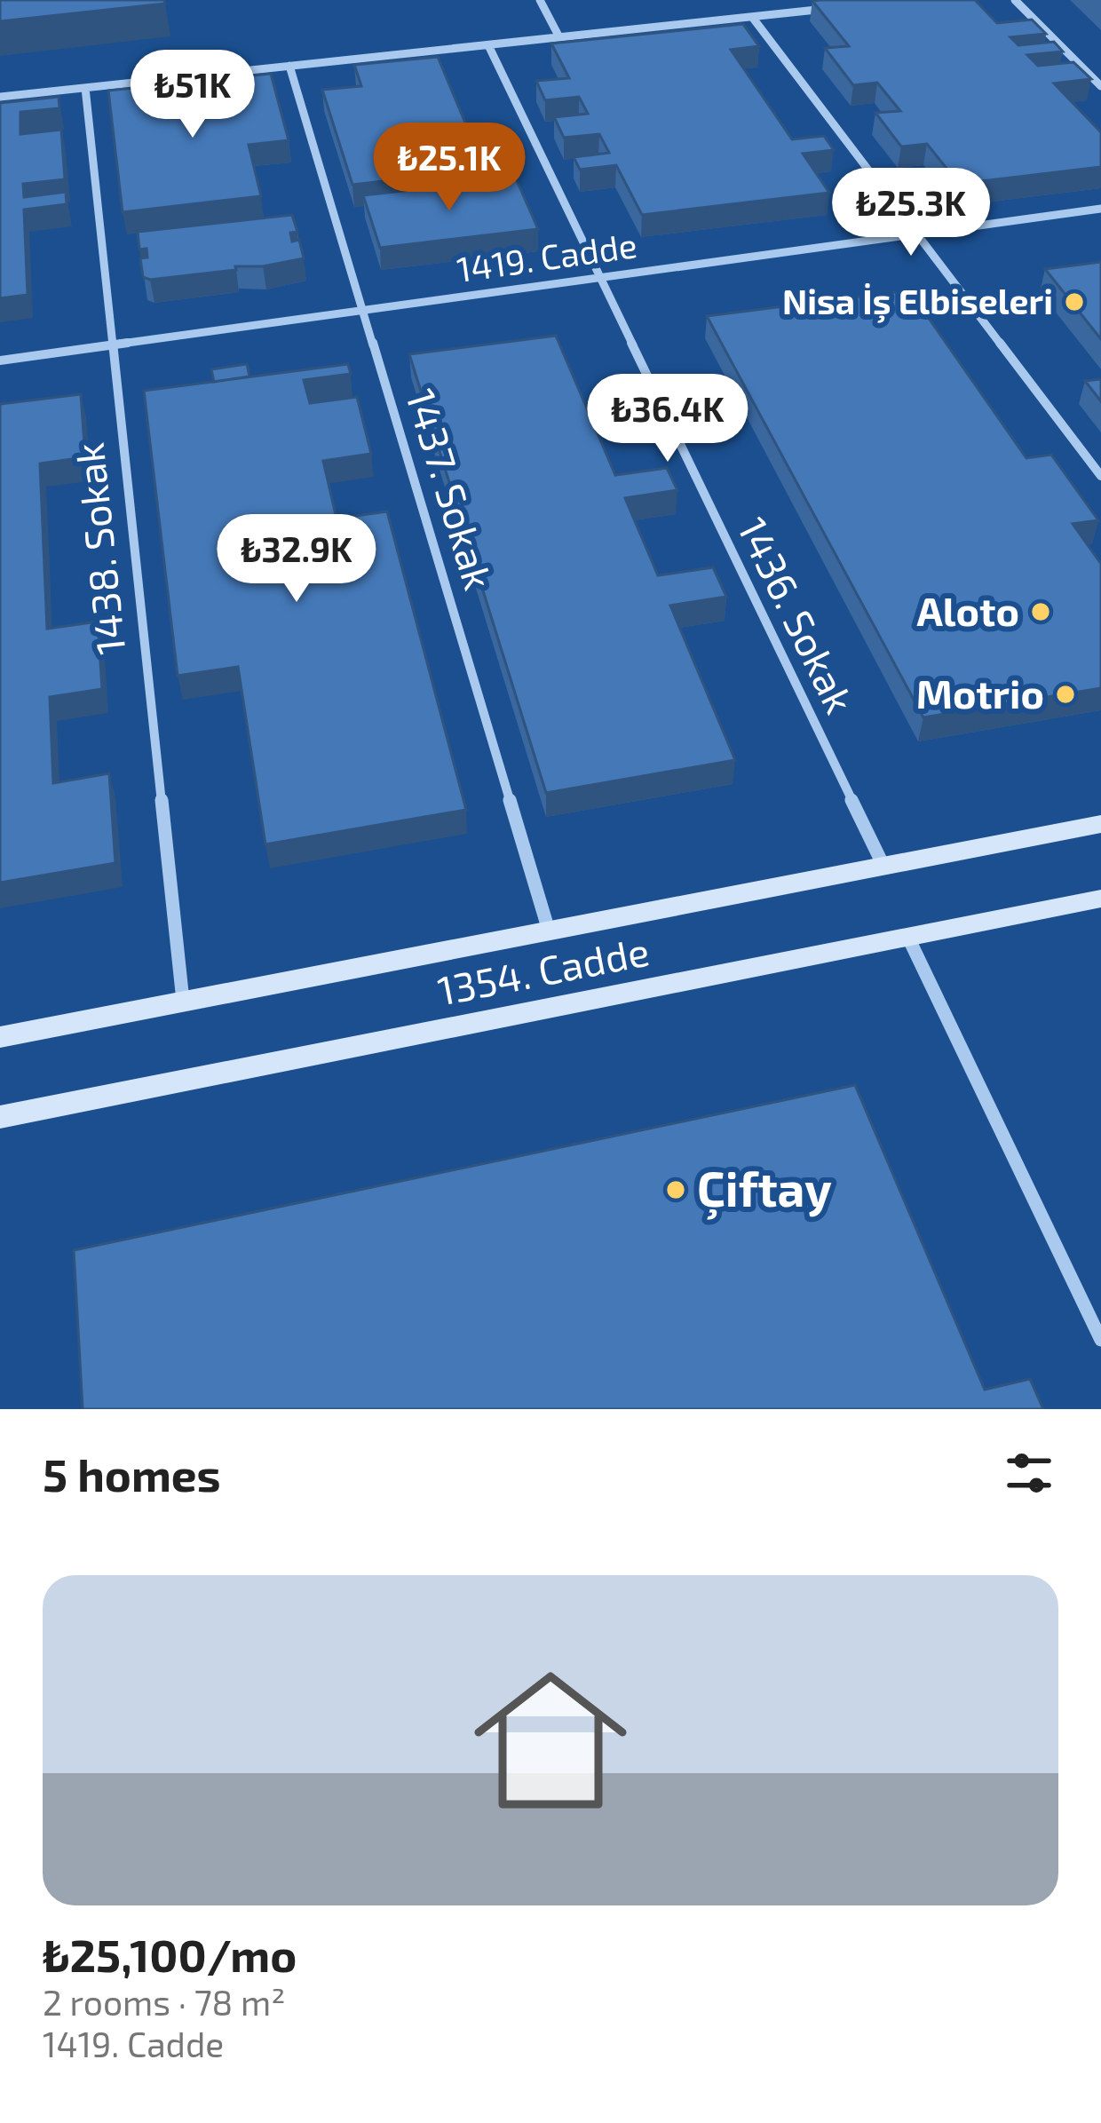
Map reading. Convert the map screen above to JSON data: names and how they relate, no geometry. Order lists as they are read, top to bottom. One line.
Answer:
{"streets":{"main road":["1354. Cadde"],"street":["1419. Cadde","1437. Sokak","1438. Sokak","1436. Sokak"]},"crossings":[["1419. Cadde","1437. Sokak"],["1419. Cadde","1438. Sokak"],["1419. Cadde","1436. Sokak"],["1437. Sokak","1354. Cadde"],["1438. Sokak","1354. Cadde"],["1436. Sokak","1354. Cadde"]],"places":["Nisa İş Elbiseleri","Aloto","Motrio","Çiftay"],"page":{"price":["₺51K","₺25.1K","₺25.3K","₺36.4K","₺32.9K"],"heading":"5 homes","list":[{"name":"₺25,100/mo","note":"2 rooms · 78 m² · 1419. Cadde"}]}}
